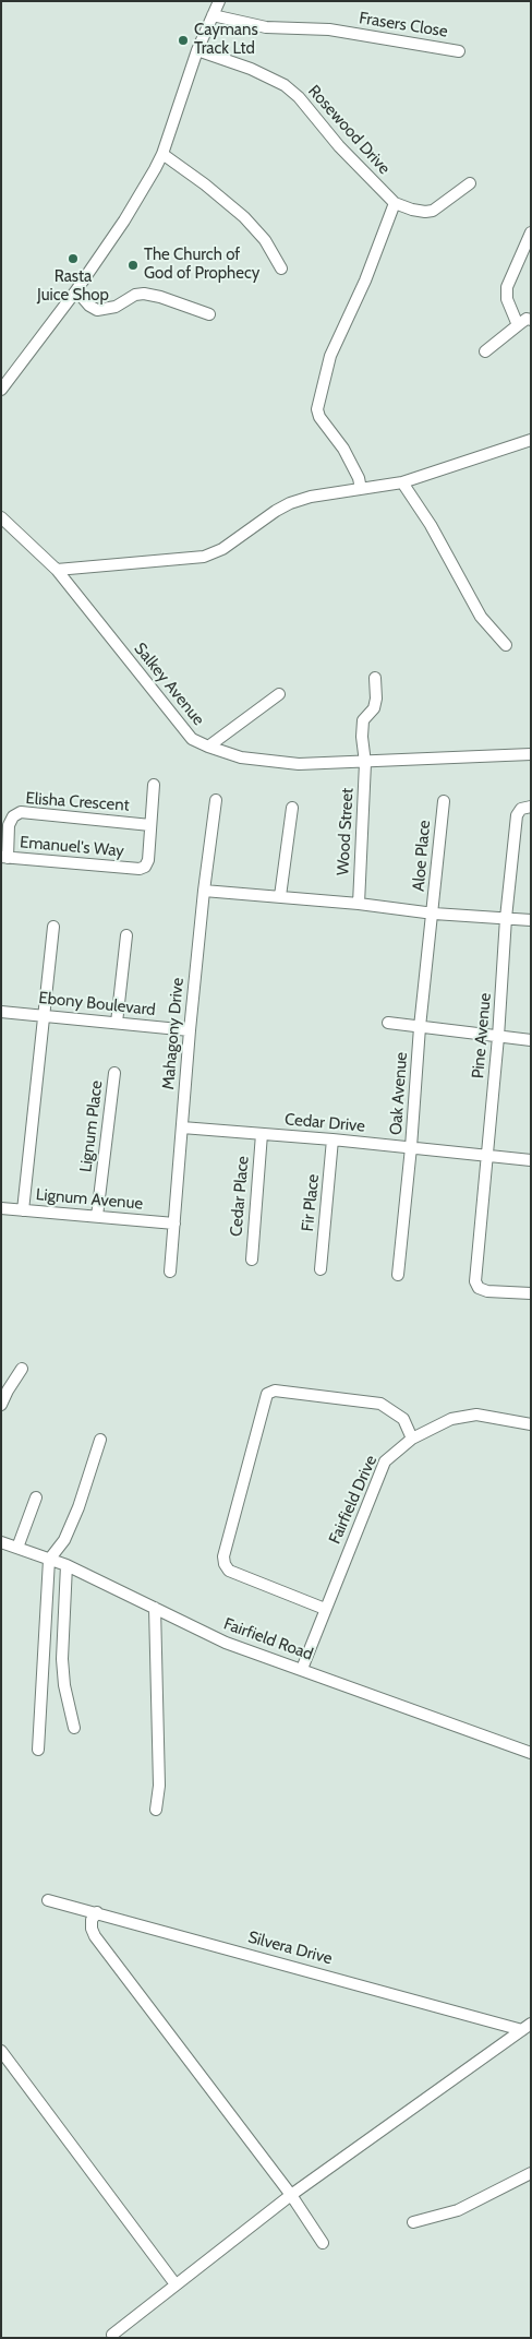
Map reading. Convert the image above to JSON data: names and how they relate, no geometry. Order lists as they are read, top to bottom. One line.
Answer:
{"streets":{"street":["Frasers Close","Rosewood Drive","Salkey Avenue","Elisha Crescent","Wood Street","Emanuel's Way","Aloe Place","Ebony Boulevard","Mahagony Drive","Pine Avenue","Oak Avenue","Cedar Drive","Lignum Place","Cedar Place","Lignum Avenue","Fir Place","Fairfield Drive","Fairfield Road","Silvera Drive"]},"crossings":[["Salkey Avenue","Wood Street"],["Elisha Crescent","Emanuel's Way"],["Aloe Place","Oak Avenue"],["Ebony Boulevard","Mahagony Drive"],["Mahagony Drive","Cedar Drive"],["Mahagony Drive","Lignum Avenue"],["Pine Avenue","Cedar Drive"],["Oak Avenue","Cedar Drive"],["Cedar Drive","Cedar Place"],["Cedar Drive","Fir Place"],["Lignum Place","Lignum Avenue"],["Fairfield Drive","Fairfield Road"]],"places":["Caymans Track Ltd","Rasta Juice Shop","The Church of God of Prophecy"]}
